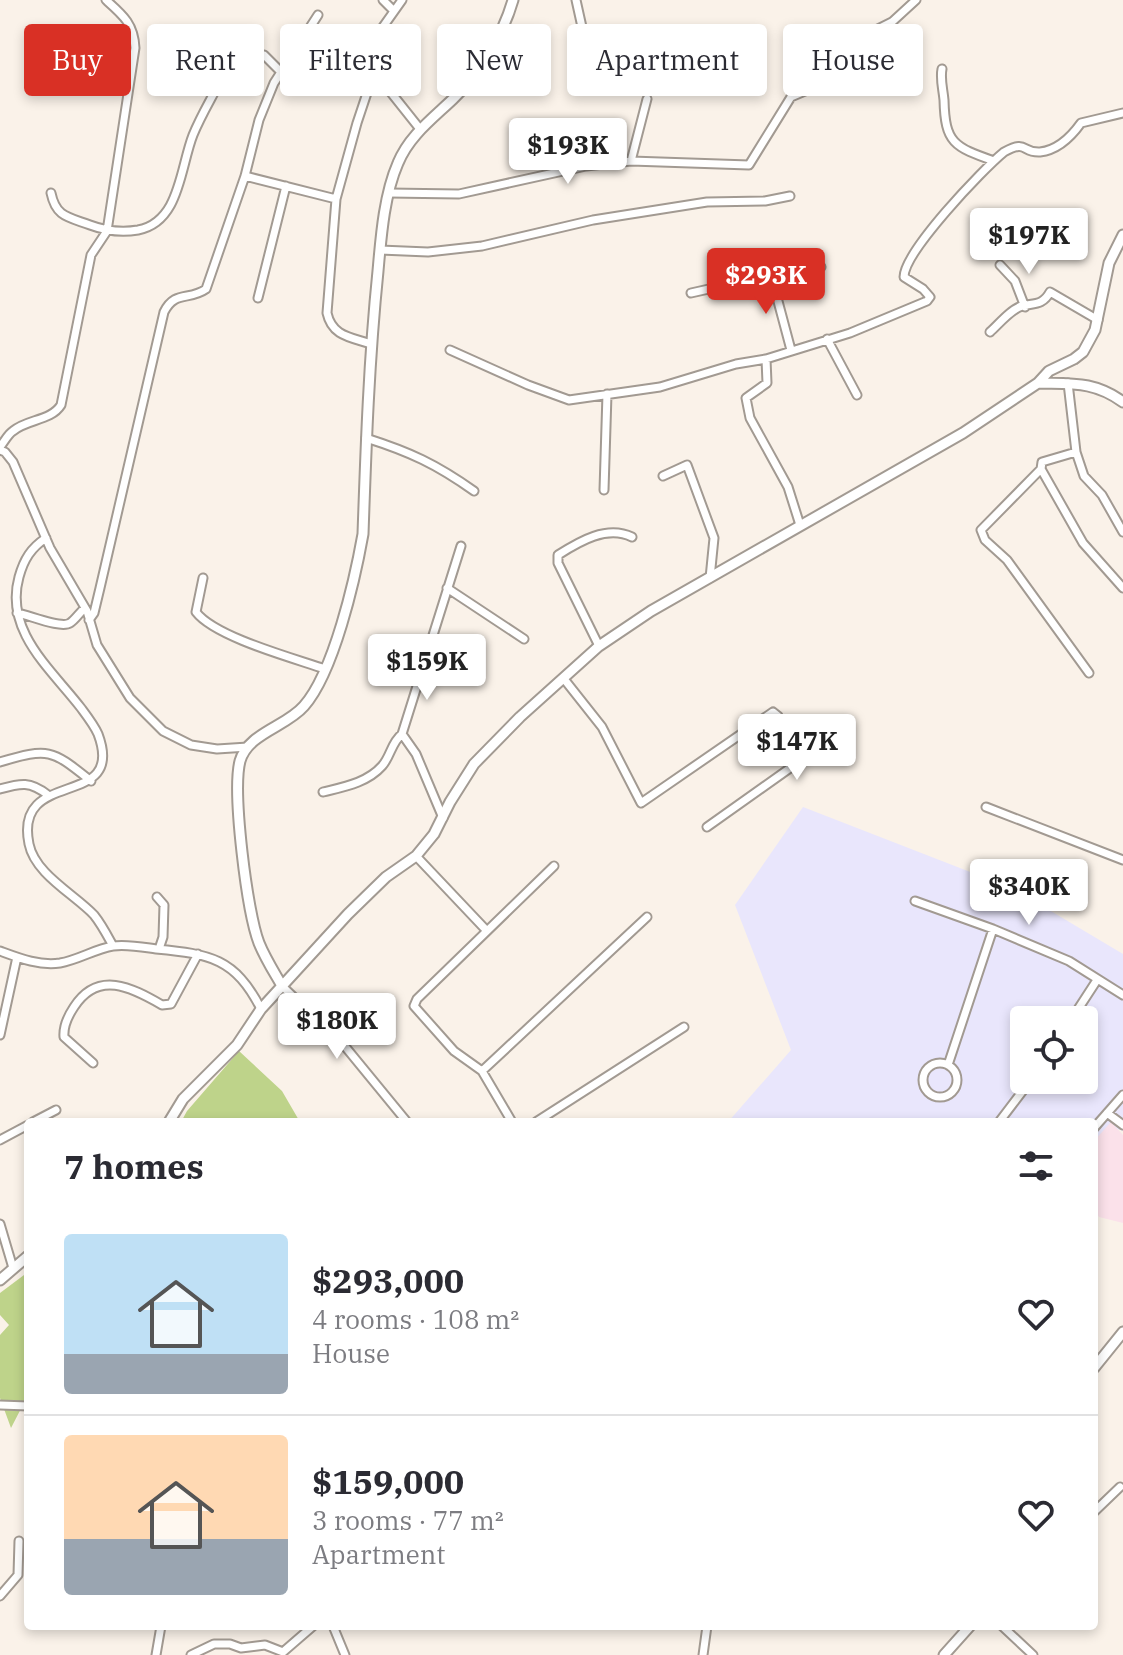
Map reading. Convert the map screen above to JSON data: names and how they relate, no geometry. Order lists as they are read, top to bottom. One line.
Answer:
{"page":{"chip":["Buy","Rent","Filters","New","Apartment","House"],"price":["$193K","$197K","$293K","$159K","$147K","$340K","$180K"],"heading":"7 homes","list":[{"name":"$293,000","note":"4 rooms · 108 m² · House"},{"name":"$159,000","note":"3 rooms · 77 m² · Apartment"}]}}
